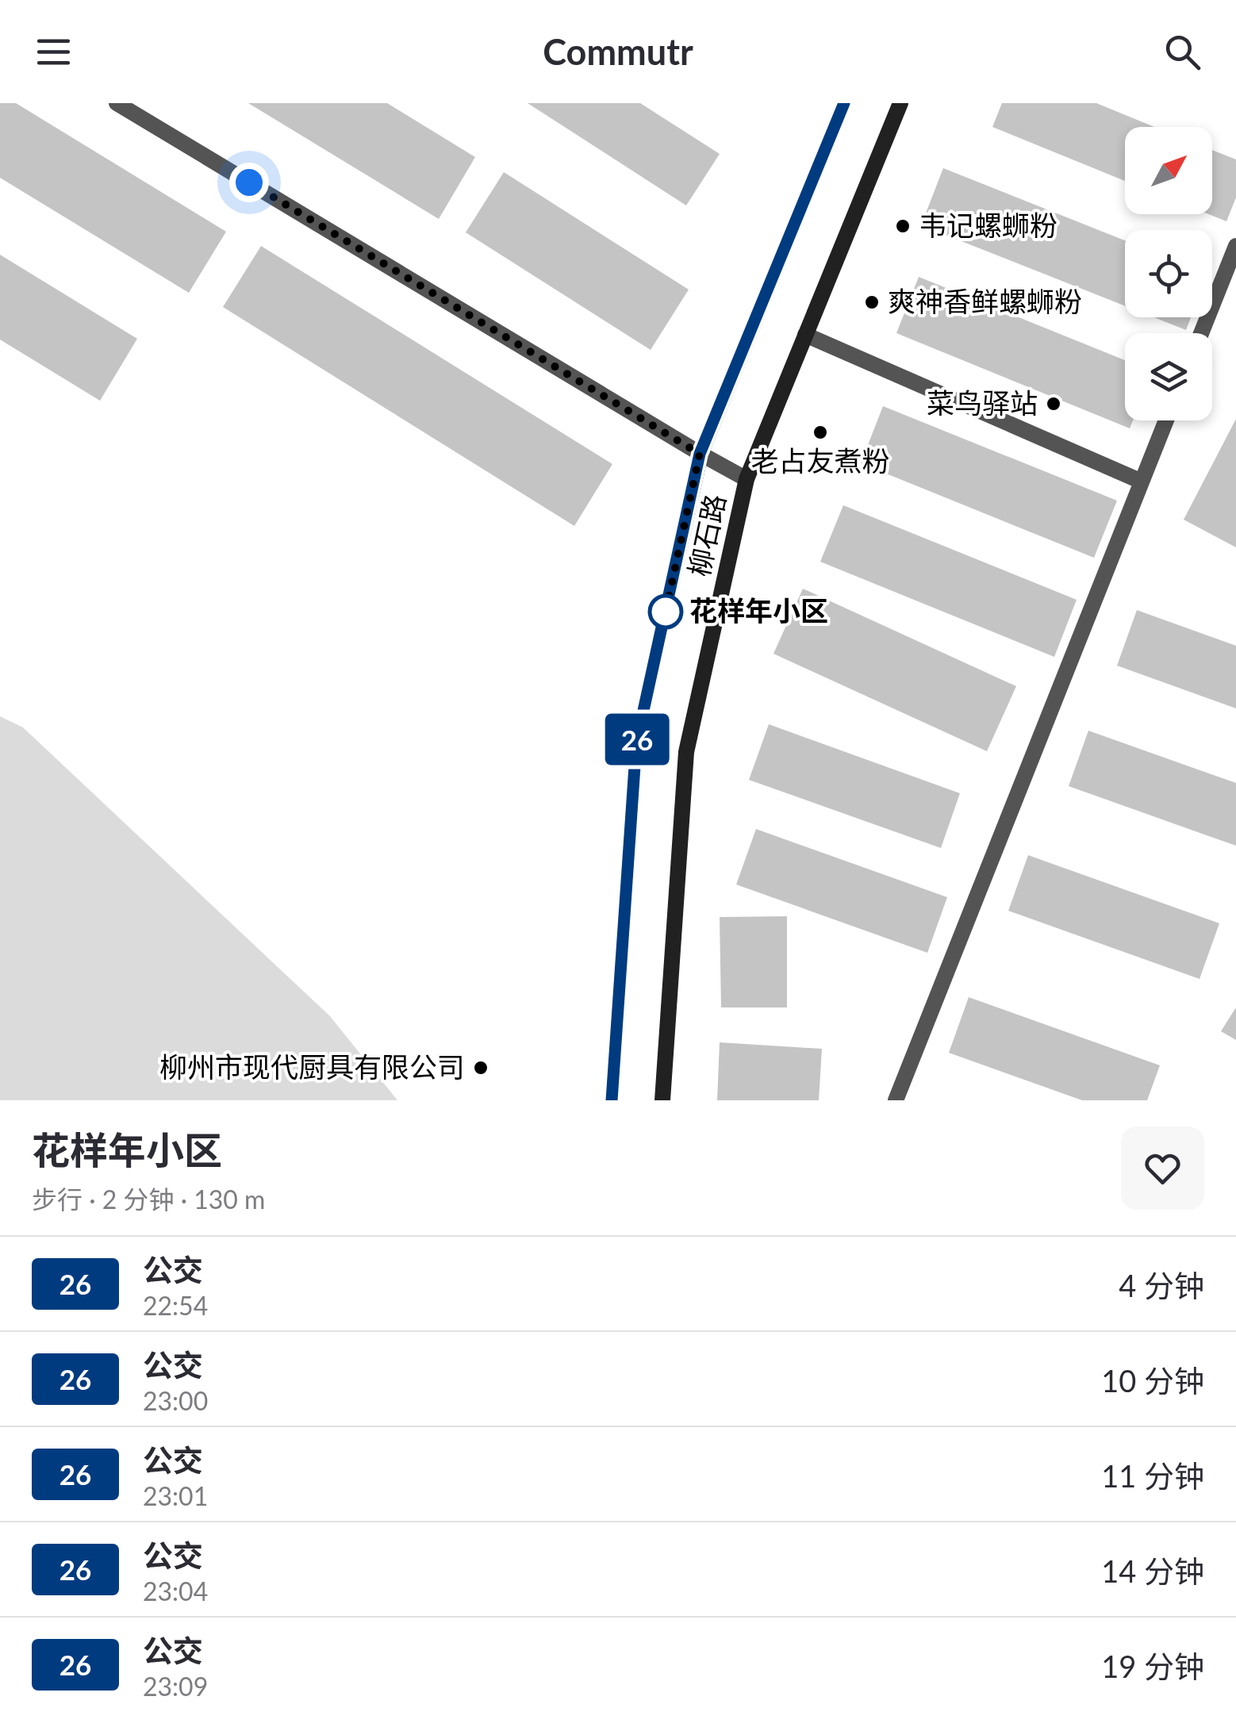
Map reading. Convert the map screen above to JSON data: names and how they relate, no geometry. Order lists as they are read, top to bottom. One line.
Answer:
{"streets":{"main road":["柳石路"]},"places":["韦记螺蛳粉","爽神香鲜螺蛳粉","菜鸟驿站","老占友煮粉","花样年小区","柳州市现代厨具有限公司"],"lines":["bus line 26"],"north":"top right","page":{"header":"Commutr","on_map":"26","heading":["花样年小区","步行 · 2 分钟 · 130 m"],"list":[{"mark":"26","name":"公交","note":"22:54","value":"4 分钟"},{"mark":"26","name":"公交","note":"23:00","value":"10 分钟"},{"mark":"26","name":"公交","note":"23:01","value":"11 分钟"},{"mark":"26","name":"公交","note":"23:04","value":"14 分钟"},{"mark":"26","name":"公交","note":"23:09","value":"19 分钟"}]}}
